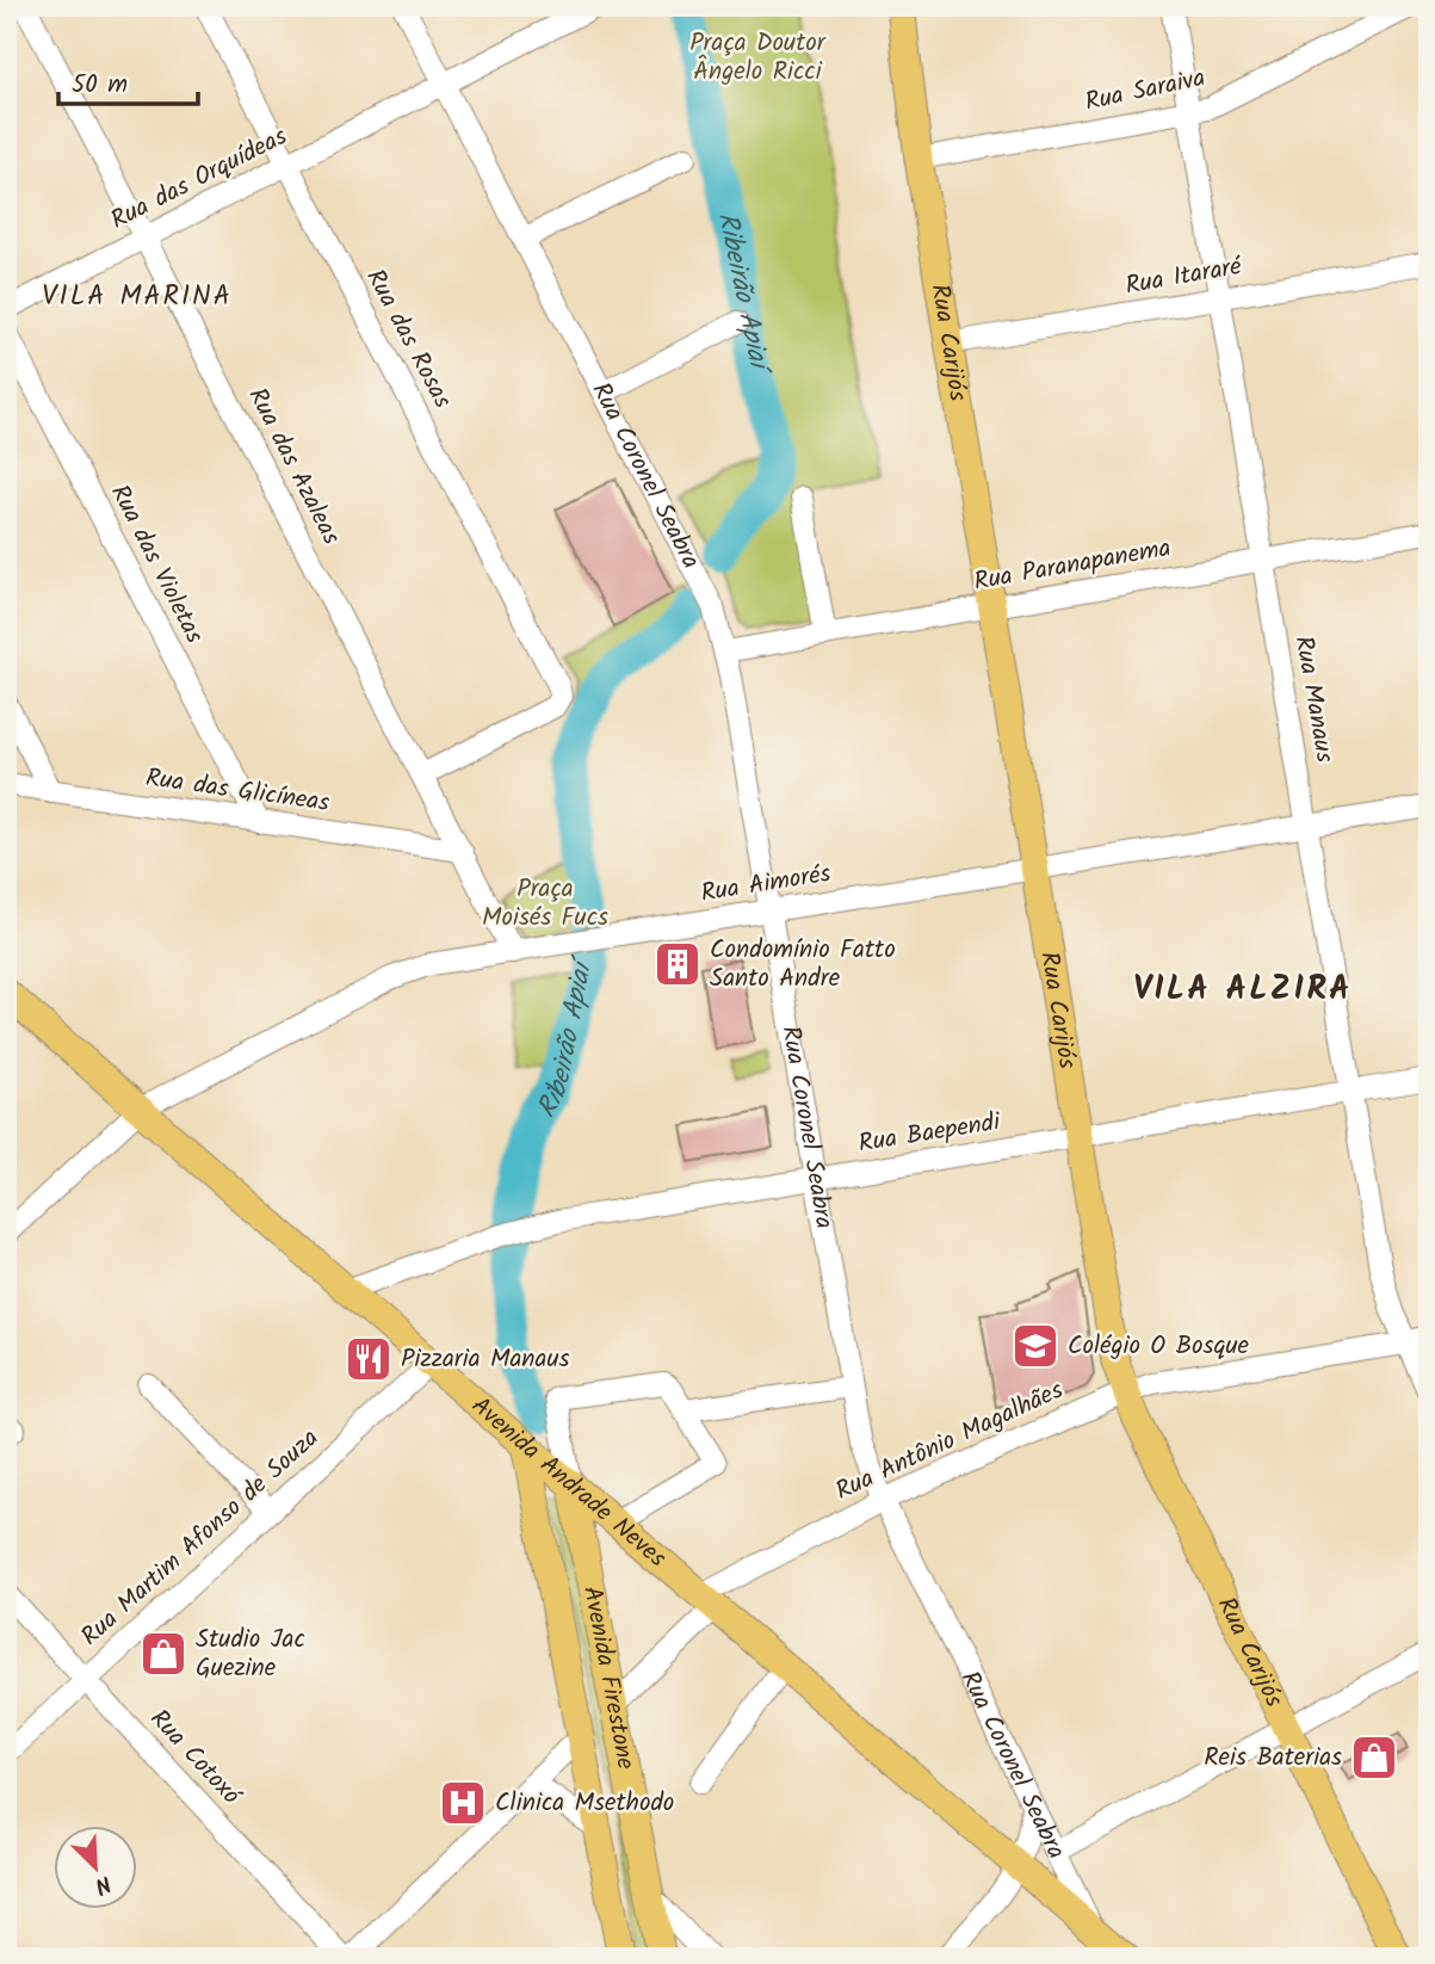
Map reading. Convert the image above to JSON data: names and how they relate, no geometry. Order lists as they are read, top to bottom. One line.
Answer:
{"streets":{"main road":["Rua Carijós","Rua Coronel Seabra","Avenida Andrade Neves","Avenida Firestone"],"street":["Rua Saraiva","Rua das Orquídeas","Rua Itararé","Rua das Rosas","Rua das Azaleas","Rua das Violetas","Rua Paranapanema","Rua Manaus","Rua das Glicíneas","Rua Aimorés","Rua Baependi","Rua Antônio Magalhães","Rua Martim Afonso de Souza","Rua Cotoxó"]},"crossings":[["Rua Saraiva","Rua Carijós"],["Rua Saraiva","Rua Manaus"],["Rua das Orquídeas","Rua das Rosas"],["Rua das Orquídeas","Rua das Azaleas"],["Rua das Orquídeas","Rua Coronel Seabra"],["Rua Itararé","Rua Carijós"],["Rua Itararé","Rua Manaus"],["Rua das Rosas","Rua das Azaleas"],["Rua Carijós","Rua Paranapanema"],["Rua Carijós","Rua Aimorés"],["Rua Carijós","Rua Baependi"],["Rua Carijós","Rua Antônio Magalhães"],["Rua das Azaleas","Rua das Glicíneas"],["Rua das Azaleas","Rua Aimorés"],["Rua Coronel Seabra","Rua Paranapanema"],["Rua Coronel Seabra","Rua Aimorés"],["Rua Coronel Seabra","Rua Baependi"],["Rua Coronel Seabra","Rua Antônio Magalhães"],["Rua Coronel Seabra","Avenida Andrade Neves"],["Rua das Violetas","Rua das Glicíneas"],["Rua Paranapanema","Rua Manaus"],["Rua Manaus","Rua Aimorés"],["Rua Manaus","Rua Baependi"],["Rua Manaus","Rua Antônio Magalhães"],["Rua Aimorés","Avenida Andrade Neves"],["Rua Baependi","Avenida Andrade Neves"],["Rua Antônio Magalhães","Avenida Andrade Neves"],["Rua Antônio Magalhães","Avenida Firestone"],["Avenida Andrade Neves","Rua Martim Afonso de Souza"],["Avenida Andrade Neves","Avenida Firestone"],["Rua Martim Afonso de Souza","Rua Cotoxó"]],"districts":["VILA MARINA","VILA ALZIRA"],"water":["Ribeirão Apiaí"],"parks":["Praça Doutor Ângelo Ricci","Praça Moisés Fucs"],"places":{"building":["Condomínio Fatto Santo Andre"],"school or university":["Colégio O Bosque"],"restaurant":["Pizzaria Manaus"],"shop":["Studio Jac Guezine","Reis Baterias"],"hospital":["Clinica Msethodo"]},"scale_bar":"50 m","north":"bottom right"}
